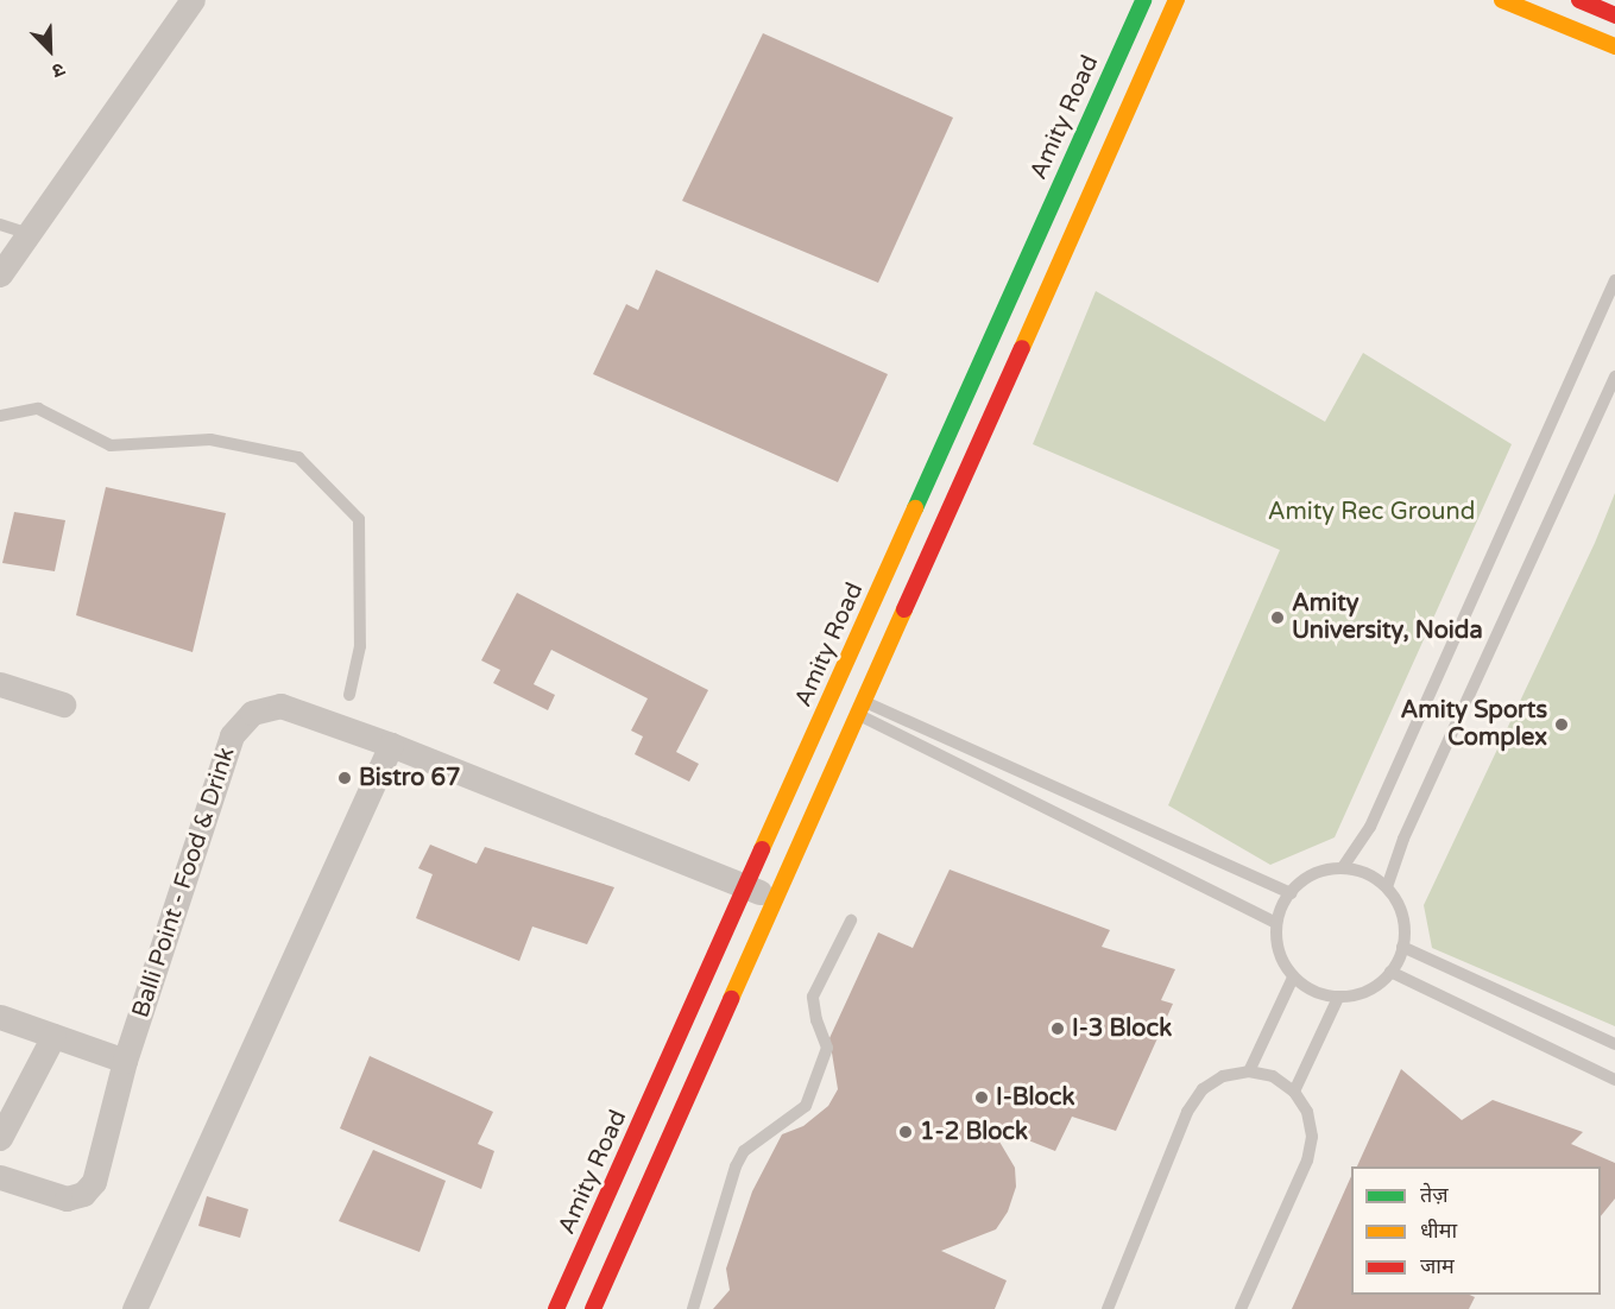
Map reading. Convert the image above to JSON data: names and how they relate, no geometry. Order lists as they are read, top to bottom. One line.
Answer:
{"streets":{"street":["Amity Road","Balli Point - Food & Drink"]},"crossings":[["Amity Road","Balli Point - Food & Drink"]],"parks":["Amity Rec Ground"],"places":["Amity University, Noida","Amity Sports Complex","Bistro 67","I-3 Block","I-Block","1-2 Block"],"legend":["तेज़","धीमा","जाम"],"north":"bottom right"}
